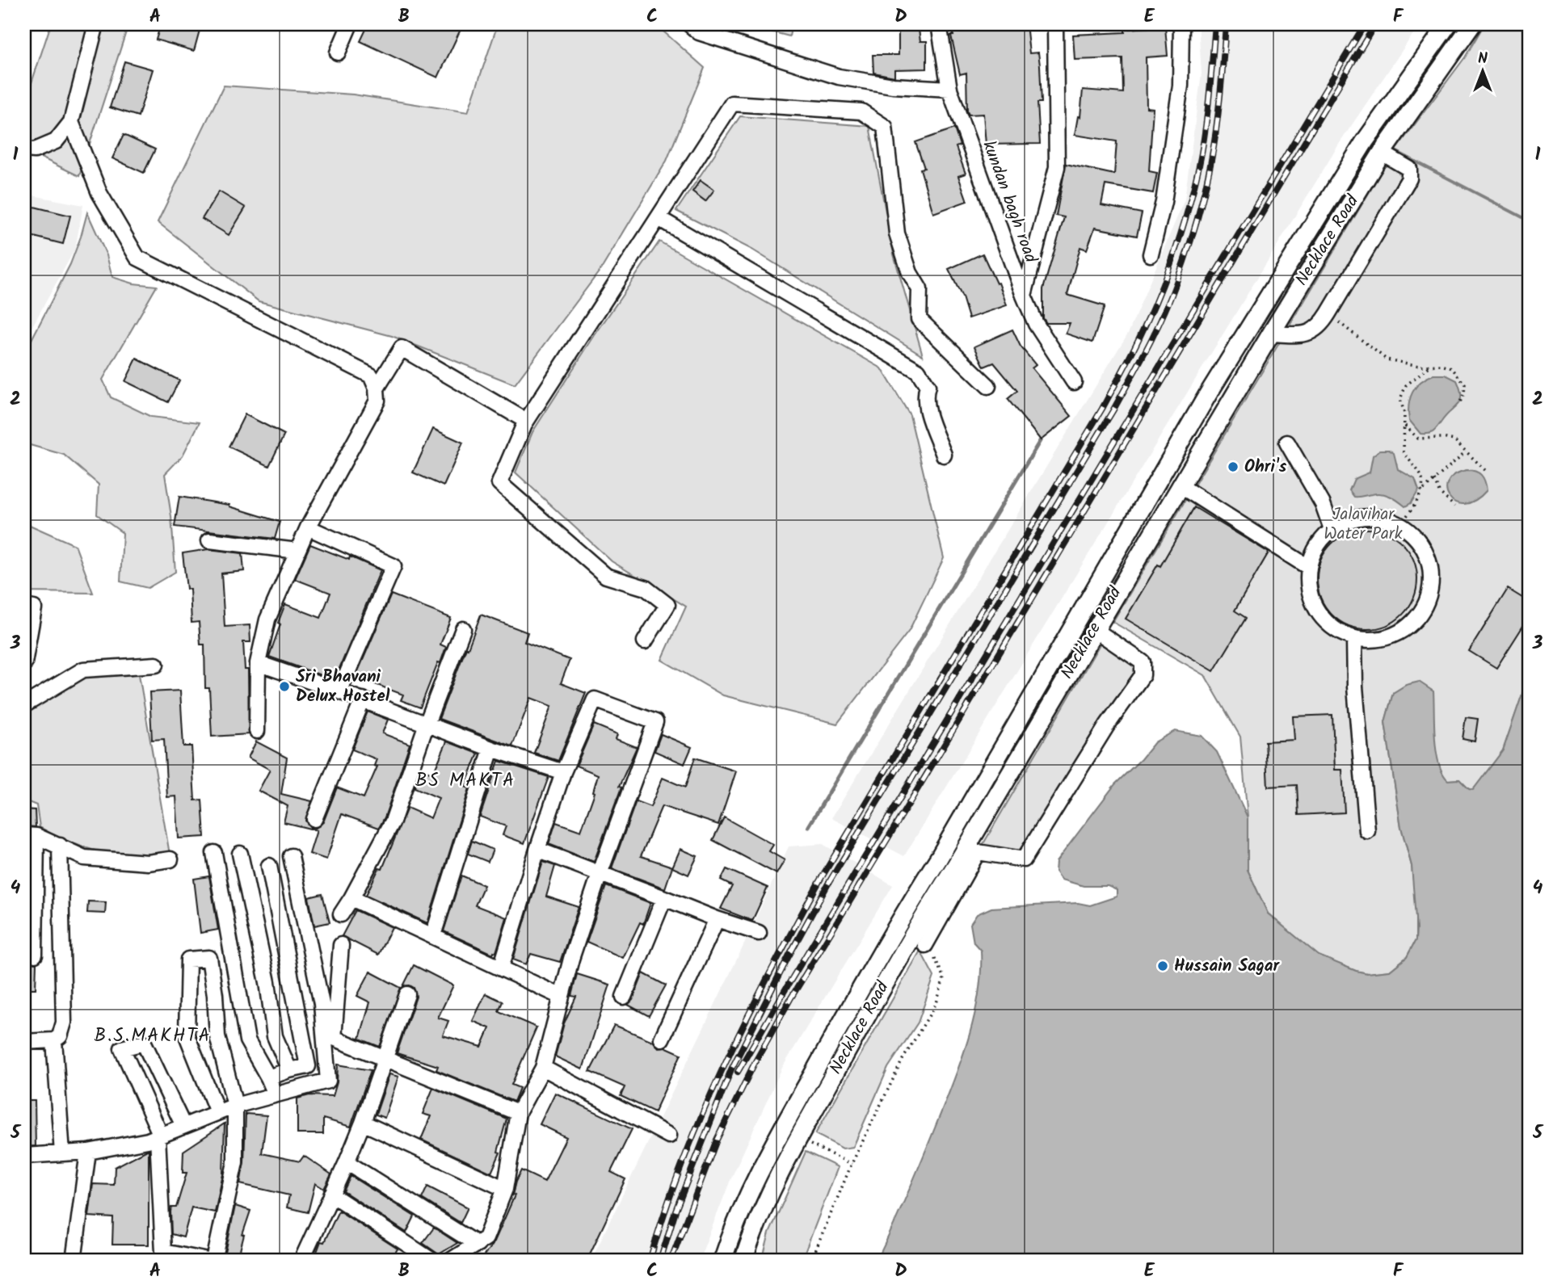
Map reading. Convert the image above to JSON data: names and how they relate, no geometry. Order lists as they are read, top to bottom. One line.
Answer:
{"streets":{"main road":["Necklace Road"],"street":["kundan bagh road"]},"districts":["BS MAKTA","B.S.MAKHTA"],"parks":["Jalavihar Water Park"],"places":["Ohri's","Sri Bhavani Delux Hostel","Hussain Sagar"],"north":"top","grid":{"columns":["A","B","C","D","E","F"],"rows":["1","2","3","4","5"]}}
